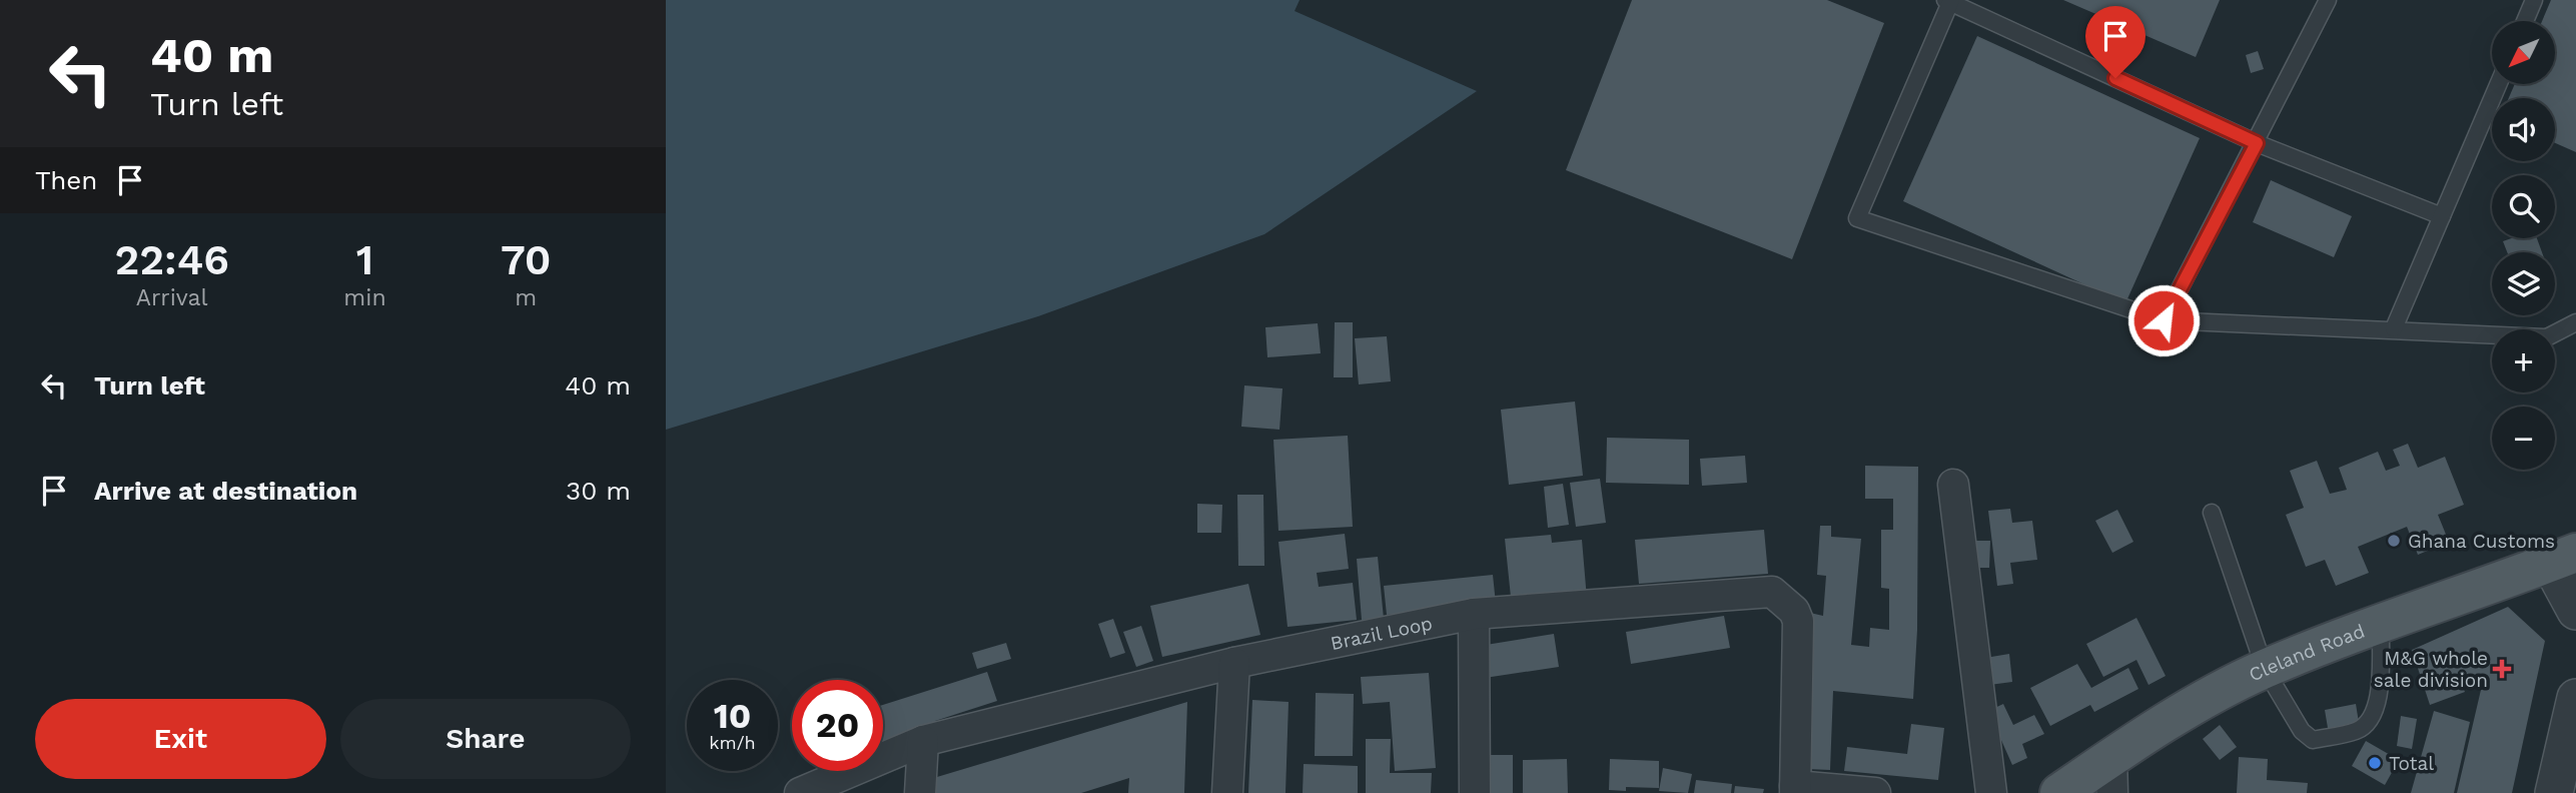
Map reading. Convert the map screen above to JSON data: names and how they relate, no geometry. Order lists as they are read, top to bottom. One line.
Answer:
{"streets":{"main road":["Cleland Road"],"street":["Brazil Loop"]},"places":{"other":["Ghana Customs","Total"],"health":["M&G whole sale division"]},"north":"bottom left","page":{"turn":["40 m","Turn left"],"map_buttons":["+","−"],"then":"Then","eta":["22:46","Arrival","1","min","70","m"],"list":[{"name":"Turn left","value":"40 m"},{"name":"Arrive at destination","value":"30 m"}],"speed":"10 km/h","limit":"20","buttons":["Exit","Share"]}}
